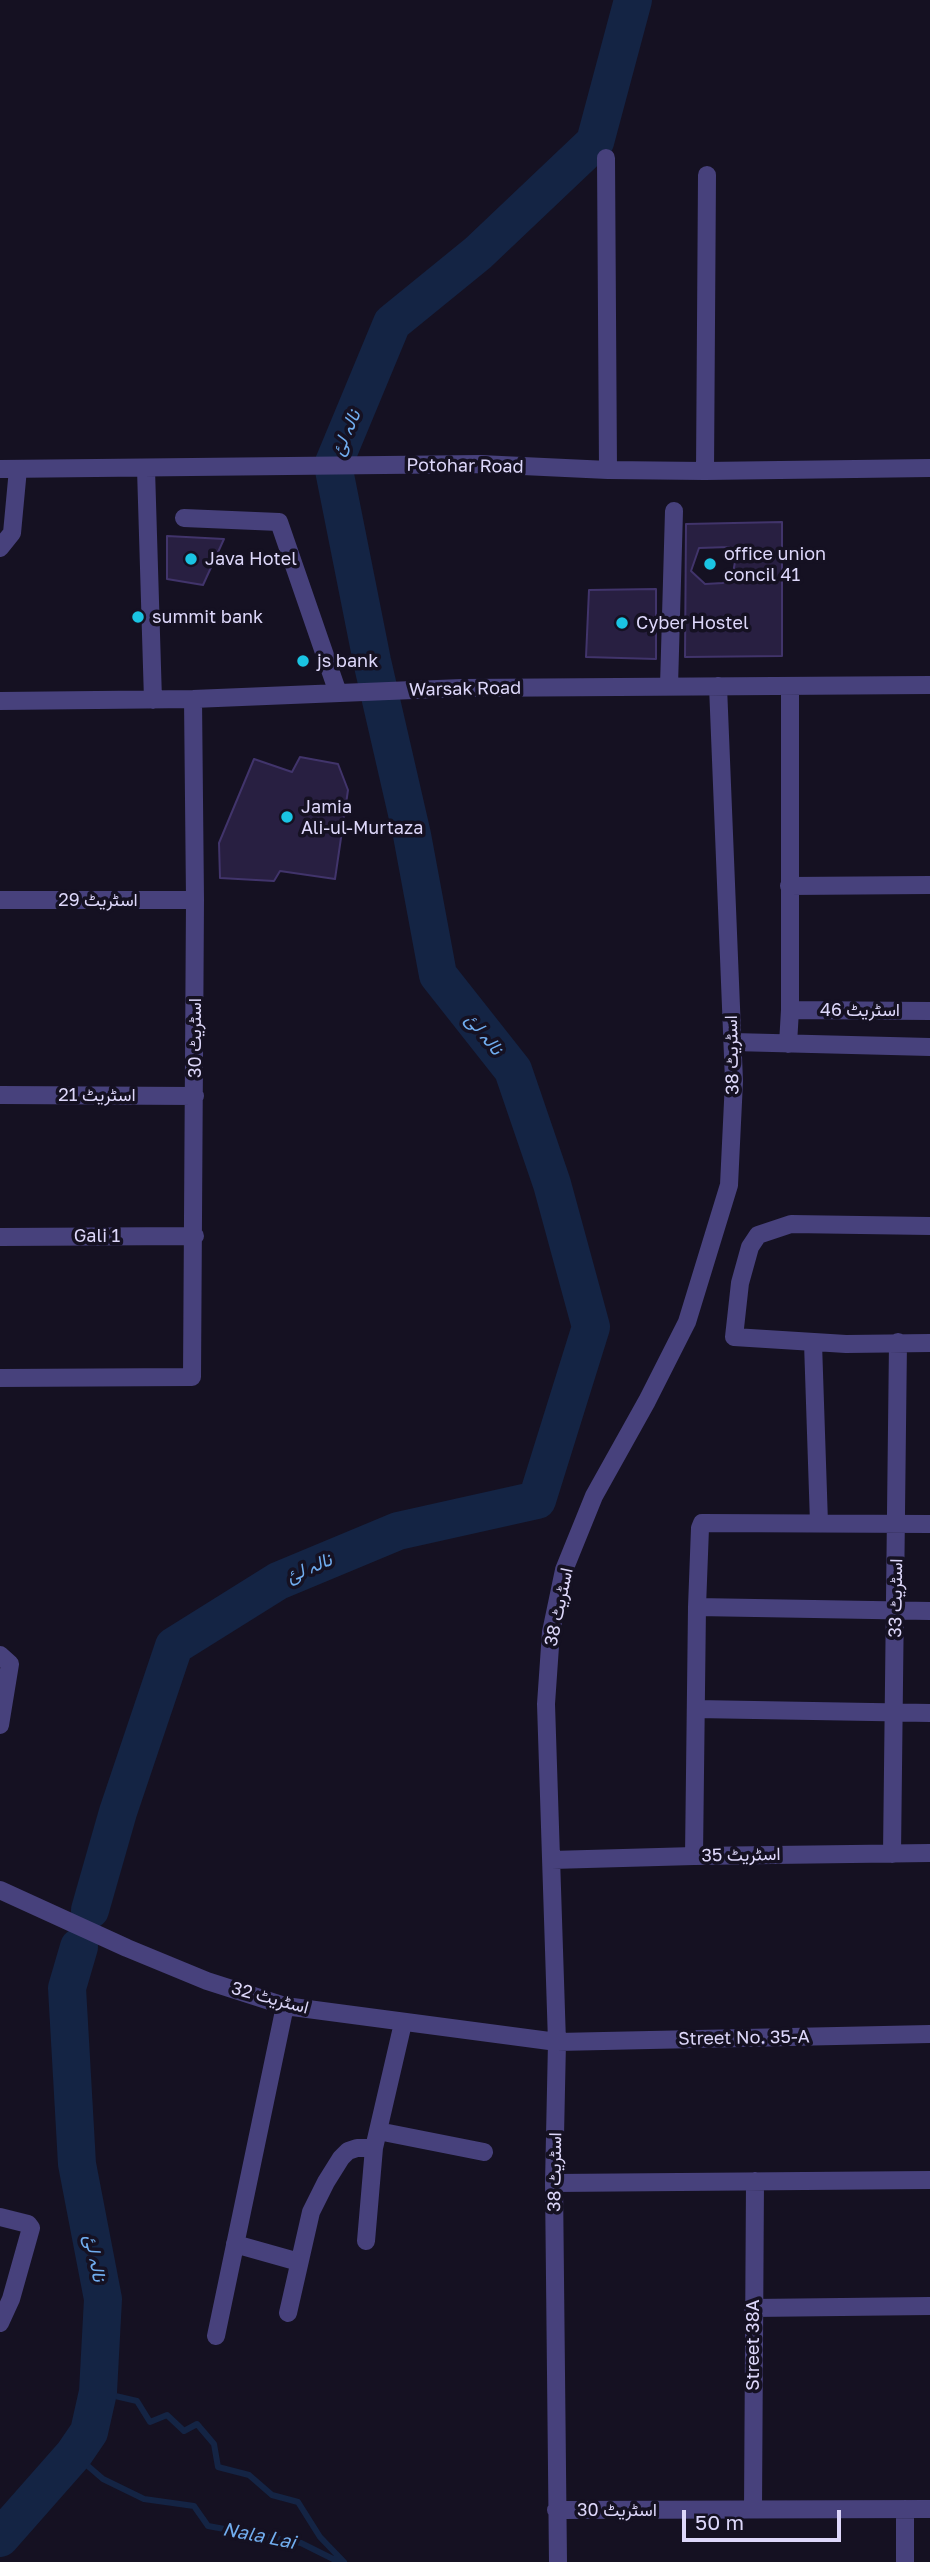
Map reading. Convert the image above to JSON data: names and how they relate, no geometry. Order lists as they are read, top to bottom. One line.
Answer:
{"streets":{"street":["Potohar Road","Warsak Road","اسٹریٹ 29","اسٹریٹ 46","اسٹریٹ 30","اسٹریٹ 38","اسٹریٹ 21","Gali 1","اسٹریٹ 33","اسٹریٹ 35","اسٹریٹ 32","Street No. 35-A","Street 38A"]},"crossings":[["Warsak Road","اسٹریٹ 30"],["Warsak Road","اسٹریٹ 38"],["اسٹریٹ 29","اسٹریٹ 30"],["اسٹریٹ 30","اسٹریٹ 38"],["اسٹریٹ 30","اسٹریٹ 21"],["اسٹریٹ 30","Gali 1"],["اسٹریٹ 30","Street 38A"],["اسٹریٹ 38","اسٹریٹ 35"],["اسٹریٹ 38","اسٹریٹ 32"],["اسٹریٹ 38","Street No. 35-A"],["اسٹریٹ 33","اسٹریٹ 35"],["اسٹریٹ 32","Street No. 35-A"]],"water":["نالہ لئ","Nala Lai"],"places":["Java Hotel","office union concil 41","summit bank","Cyber Hostel","js bank","Jamia Ali-ul-Murtaza"],"scale_bar":"50 m"}
